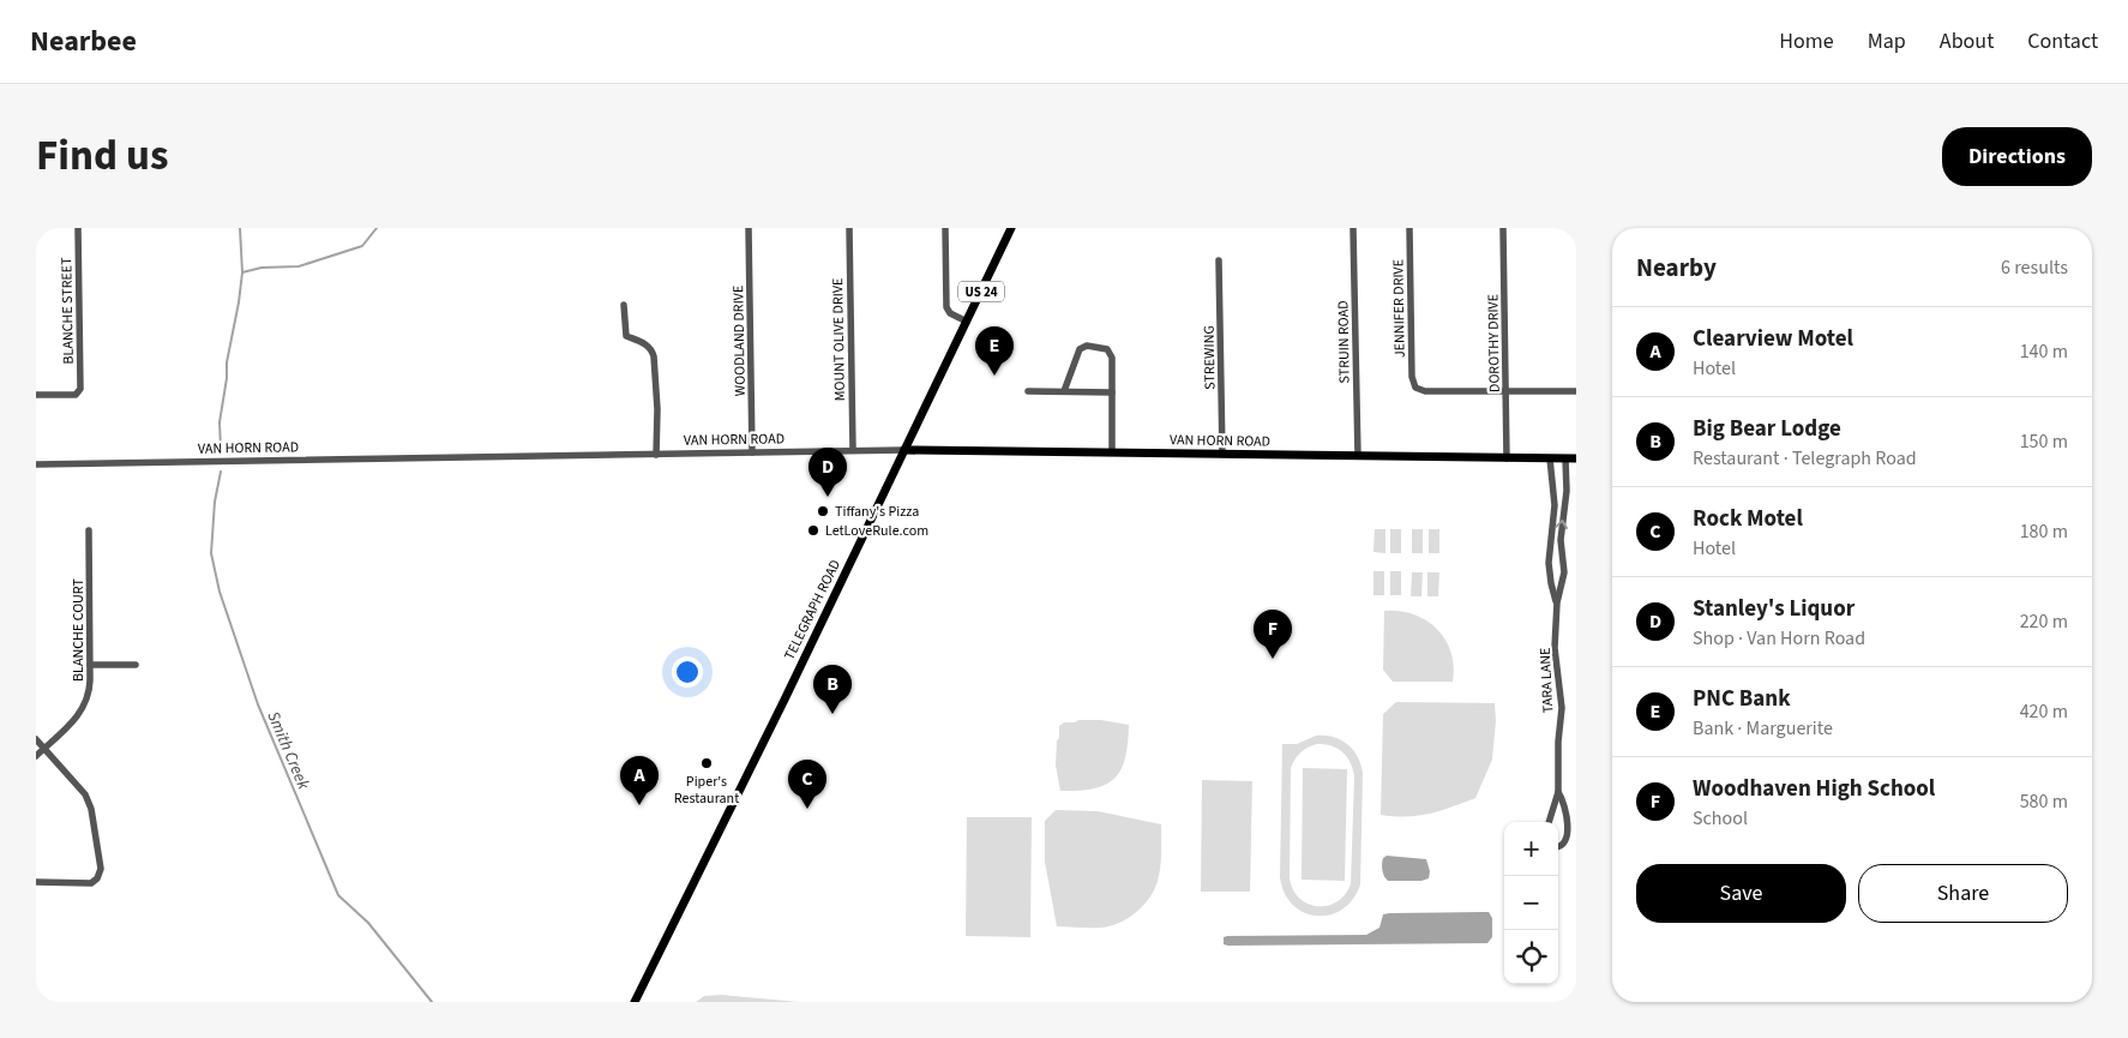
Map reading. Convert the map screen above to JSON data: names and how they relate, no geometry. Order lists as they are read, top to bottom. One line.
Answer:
{"streets":{"main road":["US 24","VAN HORN ROAD","TELEGRAPH ROAD"],"street":["JENNIFER DRIVE","BLANCHE STREET","MOUNT OLIVE DRIVE","WOODLAND DRIVE","STRUIN ROAD","DOROTHY DRIVE","STREWING","BLANCHE COURT","TARA LANE"]},"crossings":[["JENNIFER DRIVE","DOROTHY DRIVE"],["MOUNT OLIVE DRIVE","VAN HORN ROAD"],["WOODLAND DRIVE","VAN HORN ROAD"],["STRUIN ROAD","VAN HORN ROAD"],["DOROTHY DRIVE","VAN HORN ROAD"],["STREWING","VAN HORN ROAD"],["VAN HORN ROAD","TELEGRAPH ROAD"],["VAN HORN ROAD","TARA LANE"]],"water":["Smith Creek"],"places":["Tiffany's Pizza","LetLoveRule.com","Piper's Restaurant"],"page":{"header":"Nearbee","nav":["Home","Map","About","Contact"],"title":"Find us","buttons":["Directions",["Save","Share"]],"heading":["Nearby","6 results"],"list":[{"mark":"A","name":"Clearview Motel","note":"Hotel","value":"140 m"},{"mark":"B","name":"Big Bear Lodge","note":"Restaurant · Telegraph Road","value":"150 m"},{"mark":"C","name":"Rock Motel","note":"Hotel","value":"180 m"},{"mark":"D","name":"Stanley's Liquor","note":"Shop · Van Horn Road","value":"220 m"},{"mark":"E","name":"PNC Bank","note":"Bank · Marguerite","value":"420 m"},{"mark":"F","name":"Woodhaven High School","note":"School","value":"580 m"}],"pins":["E","D","F","B","A","C"],"map_buttons":["+","−"]}}
